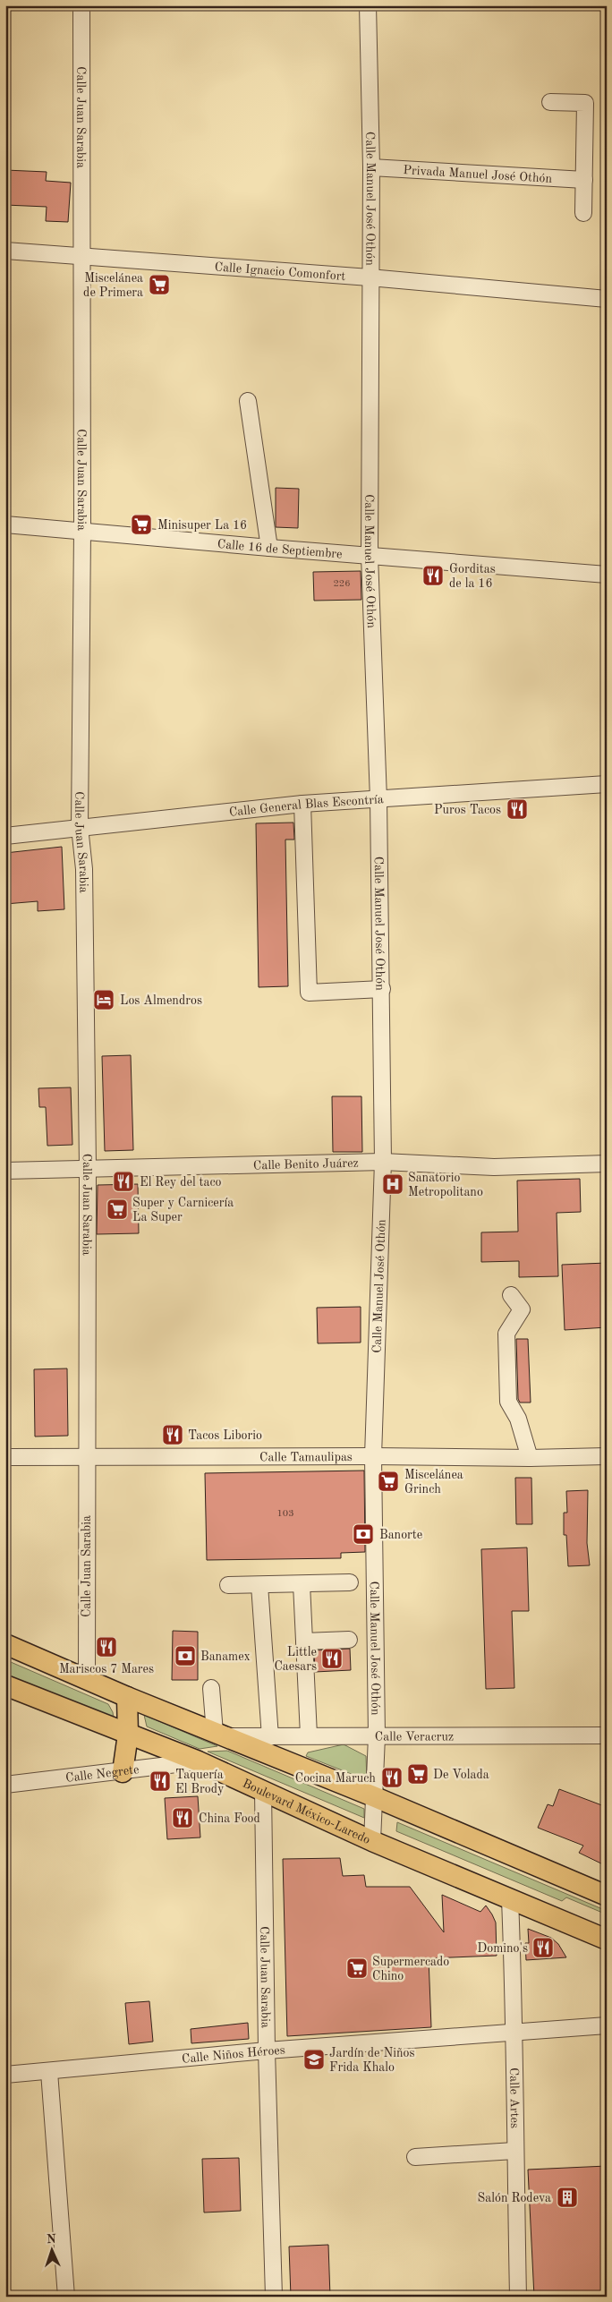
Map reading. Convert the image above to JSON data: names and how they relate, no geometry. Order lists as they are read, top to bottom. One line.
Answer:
{"streets":{"main road":["Boulevard México-Laredo"],"street":["Calle Juan Sarabia","Privada Manuel José Othón","Calle Manuel José Othón","Calle Ignacio Comonfort","Calle 16 de Septiembre","Calle General Blas Escontría","Calle Benito Juárez","Calle Tamaulipas","Calle Veracruz","Calle Negrete","Calle Niños Héroes","Calle Artes"]},"crossings":[["Calle Juan Sarabia","Calle Ignacio Comonfort"],["Calle Juan Sarabia","Calle 16 de Septiembre"],["Calle Juan Sarabia","Calle General Blas Escontría"],["Calle Juan Sarabia","Calle Benito Juárez"],["Calle Juan Sarabia","Calle Tamaulipas"],["Calle Juan Sarabia","Boulevard México-Laredo"],["Calle Juan Sarabia","Calle Niños Héroes"],["Privada Manuel José Othón","Calle Manuel José Othón"],["Calle Manuel José Othón","Calle Ignacio Comonfort"],["Calle Manuel José Othón","Calle 16 de Septiembre"],["Calle Manuel José Othón","Calle General Blas Escontría"],["Calle Manuel José Othón","Calle Benito Juárez"],["Calle Manuel José Othón","Calle Tamaulipas"],["Calle Manuel José Othón","Calle Veracruz"],["Calle Manuel José Othón","Boulevard México-Laredo"],["Calle Negrete","Boulevard México-Laredo"],["Boulevard México-Laredo","Calle Artes"],["Calle Niños Héroes","Calle Artes"]],"places":{"supermarket":["Miscelánea de Primera","Minisuper La 16","Super y Carnicería La Super","Miscelánea Grinch","De Volada","Supermercado Chino"],"restaurant":["Gorditas de la 16","Puros Tacos","El Rey del taco","Tacos Liborio","Mariscos 7 Mares","Little Caesars","Cocina Maruch","Taquería El Brody","China Food","Domino's"],"hotel":["Los Almendros"],"hospital":["Sanatorio Metropolitano"],"bank":["Banorte","Banamex"],"school or university":["Jardín de Niños Frida Khalo"],"building":["Salón Rodeva"]},"house_numbers":["226","103"],"north":"top"}
